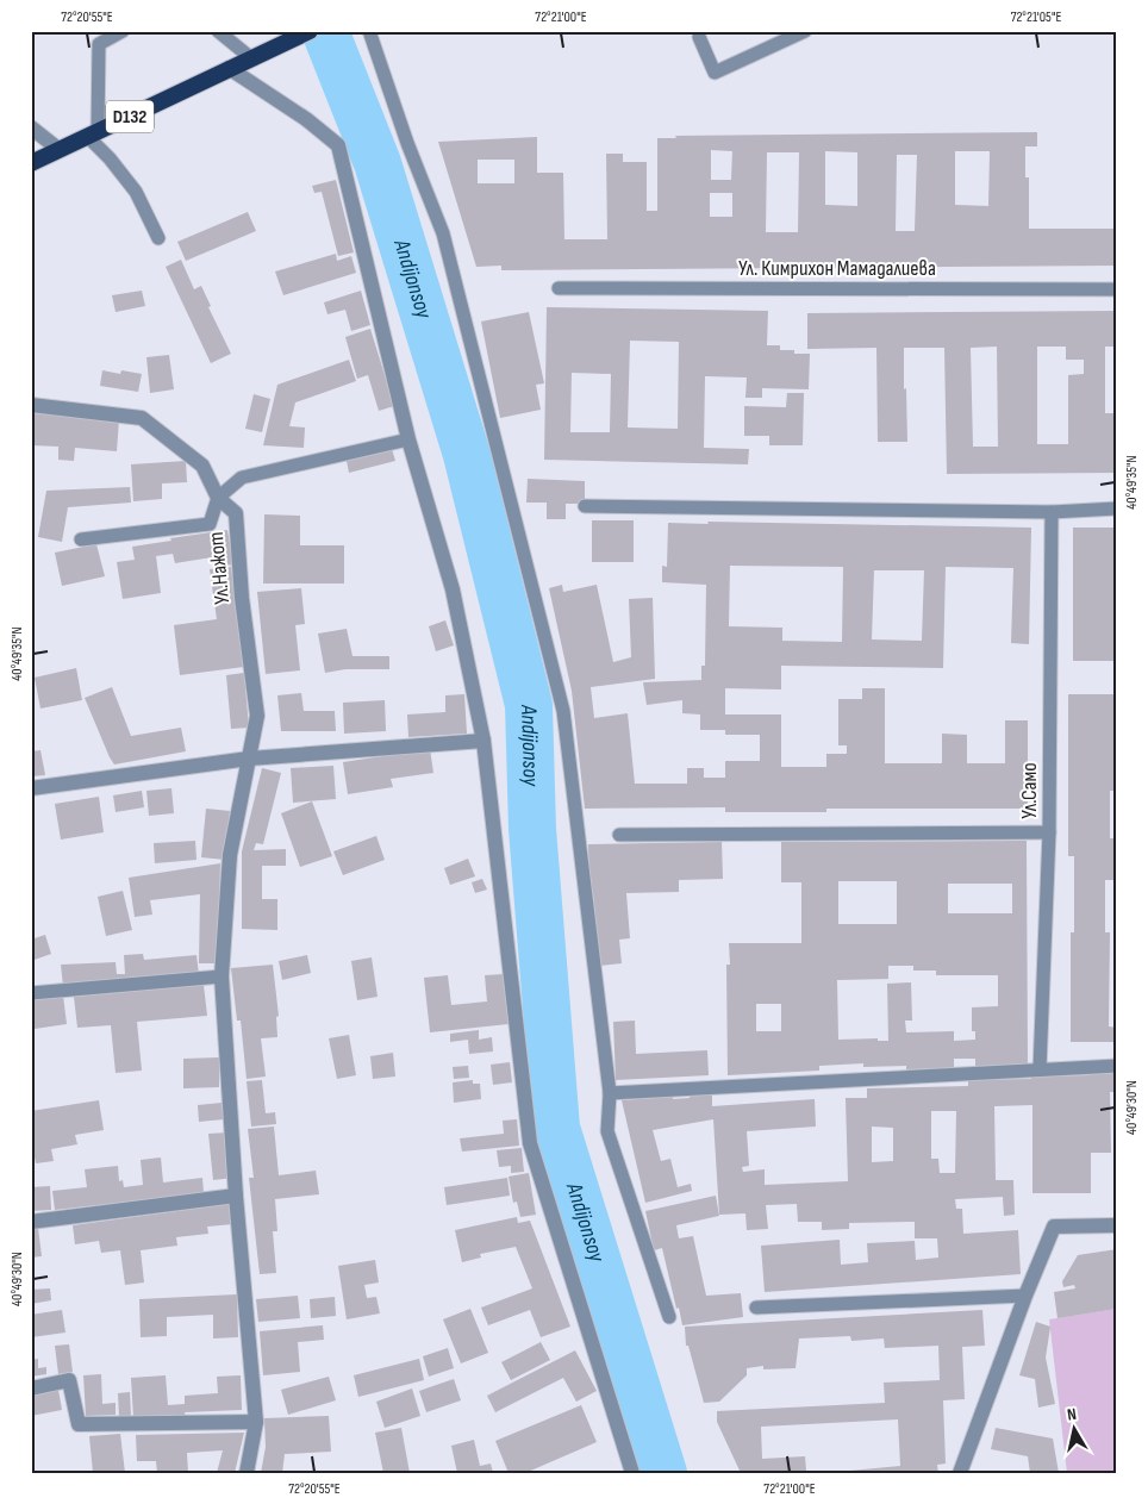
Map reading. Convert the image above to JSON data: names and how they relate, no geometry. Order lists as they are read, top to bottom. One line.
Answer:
{"streets":{"highway":["D132"],"street":["Ул.Нажот"],"lane":["Ул. Кимрихон Мамадалиева","Ул.Само"]},"water":["Andijonsoy"],"north":"top","coordinates":["72°20'55\"E","72°21'00\"E","72°21'05\"E","40°49'35\"N","40°49'30\"N"]}
